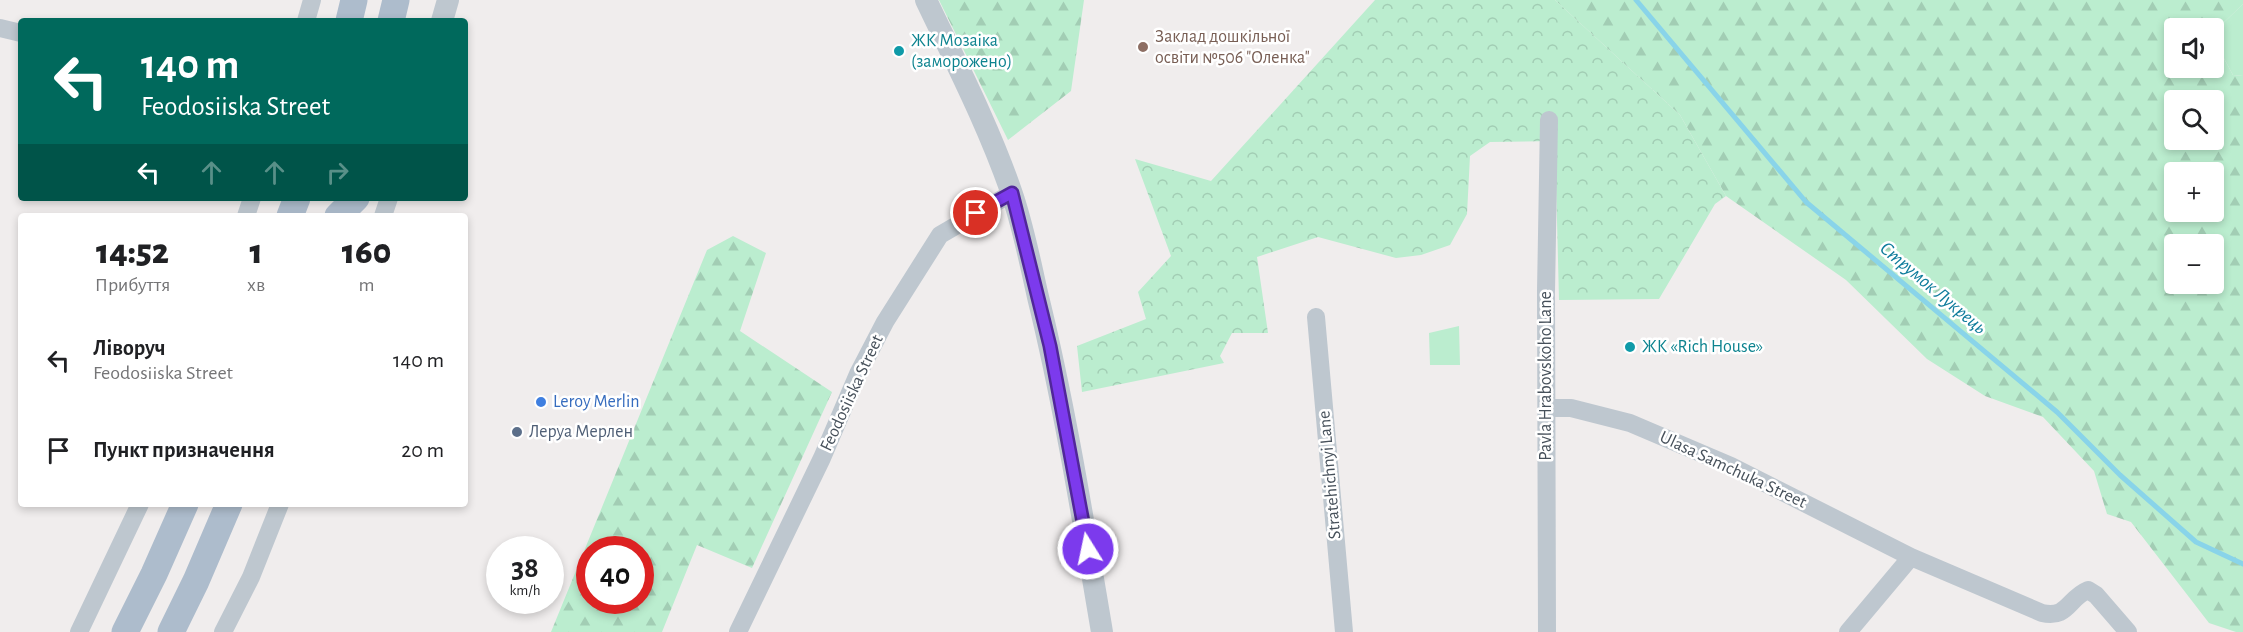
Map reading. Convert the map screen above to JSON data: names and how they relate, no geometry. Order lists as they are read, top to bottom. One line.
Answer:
{"streets":{"street":["Pavla Hrabovskoho Lane","Feodosiiska Street","Ulasa Samchuka Street","Stratehichnyi Lane"]},"crossings":[["Pavla Hrabovskoho Lane","Ulasa Samchuka Street"]],"water":["Струмок Лукрець"],"places":["Заклад дошкільної освіти №506 \"Оленка\"","ЖК Мозаіка (заморожено)","ЖК «Rich House»","Leroy Merlin","Леруа Мерлен"],"page":{"map_buttons":["+","−"],"turn":["140 m","Feodosiiska Street"],"eta":["14:52","Прибуття","1","хв","160","m"],"list":[{"name":"Ліворуч","note":"Feodosiiska Street","value":"140 m"},{"name":"Пункт призначення","value":"20 m"}],"speed":"38 km/h","limit":"40"}}
